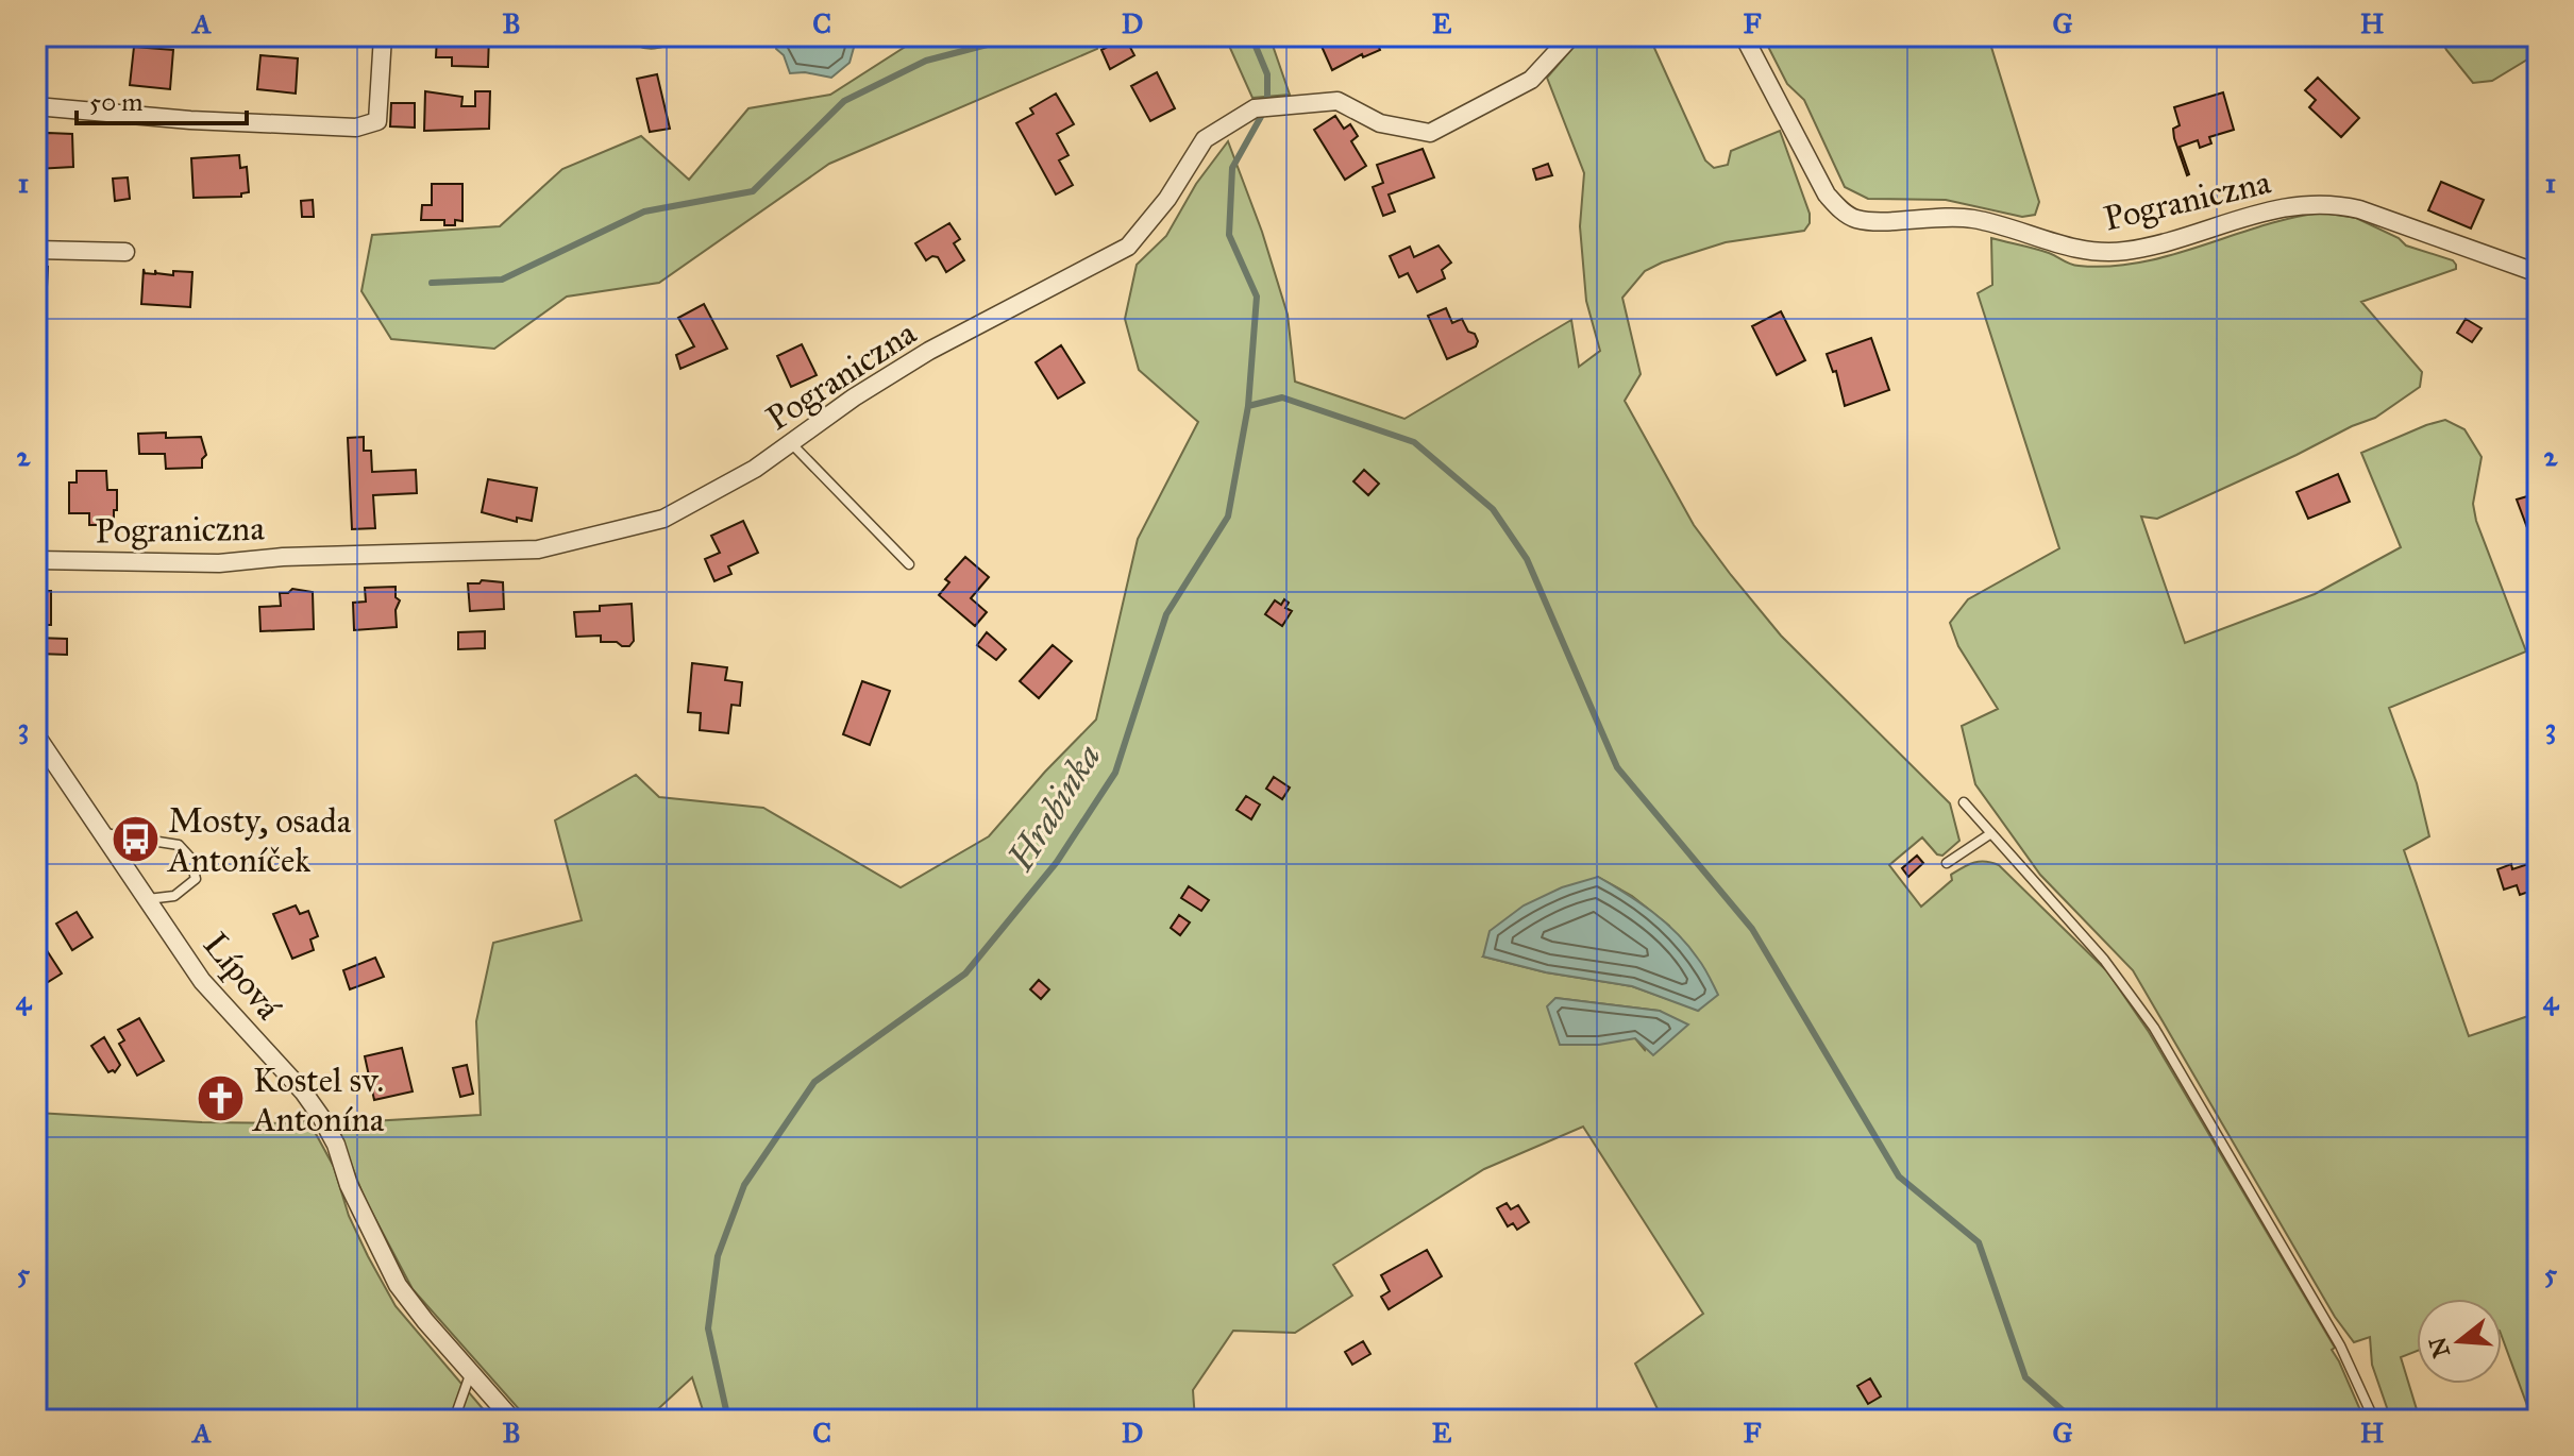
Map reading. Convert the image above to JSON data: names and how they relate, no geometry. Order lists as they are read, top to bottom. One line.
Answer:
{"streets":{"street":["Pograniczna","Lípová"]},"water":["Hrabinka"],"places":{"bus stop":["Mosty, osada Antoníček"],"church":["Kostel sv. Antonína"]},"scale_bar":"50 m","north":"left","grid":{"columns":["A","B","C","D","E","F","G","H"],"rows":["1","2","3","4","5"]}}
